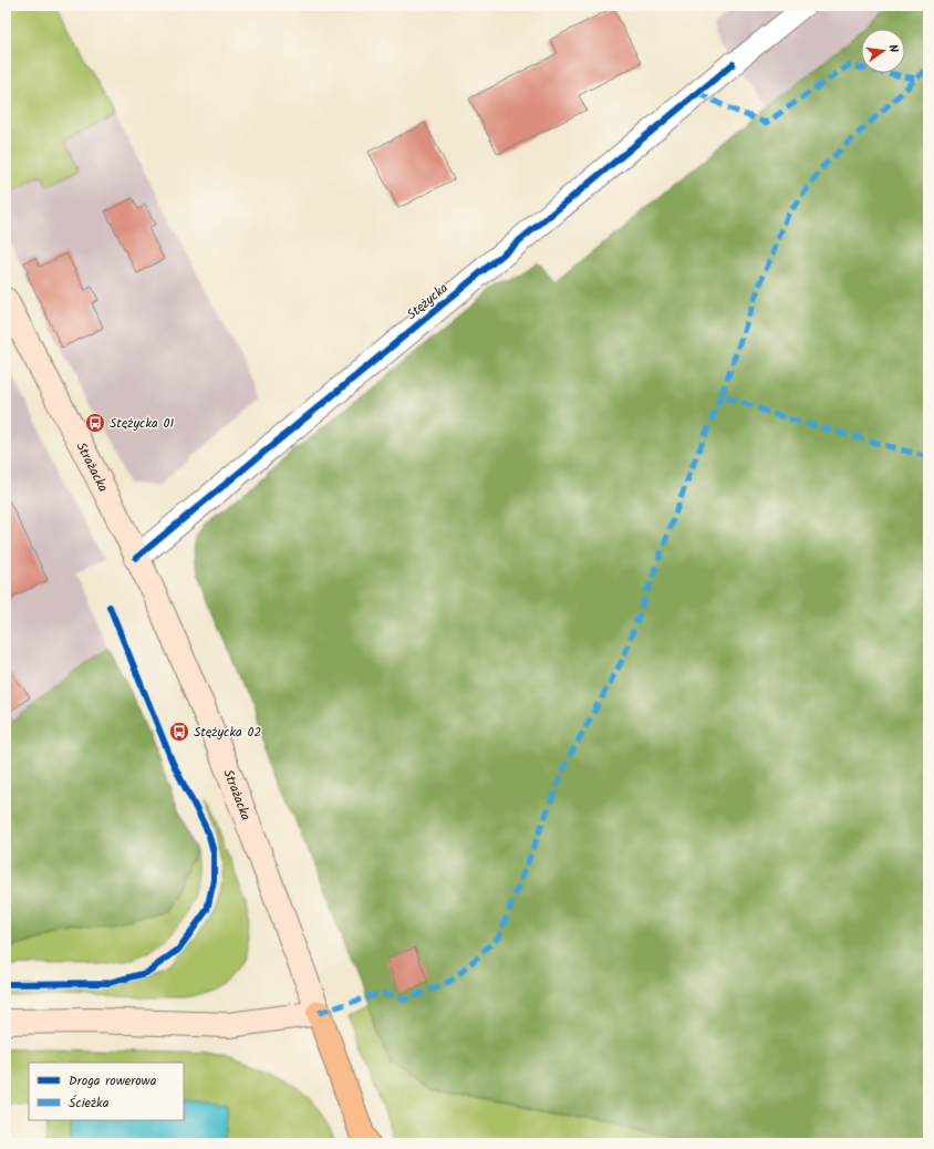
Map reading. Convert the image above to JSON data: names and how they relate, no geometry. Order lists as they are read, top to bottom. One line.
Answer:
{"streets":{"main road":["Strażacka"],"street":["Stężycka"]},"crossings":[["Stężycka","Strażacka"]],"places":{"bus stop":["Stężycka 01","Stężycka 02"]},"legend":["Droga rowerowa","Ścieżka"],"north":"right"}
